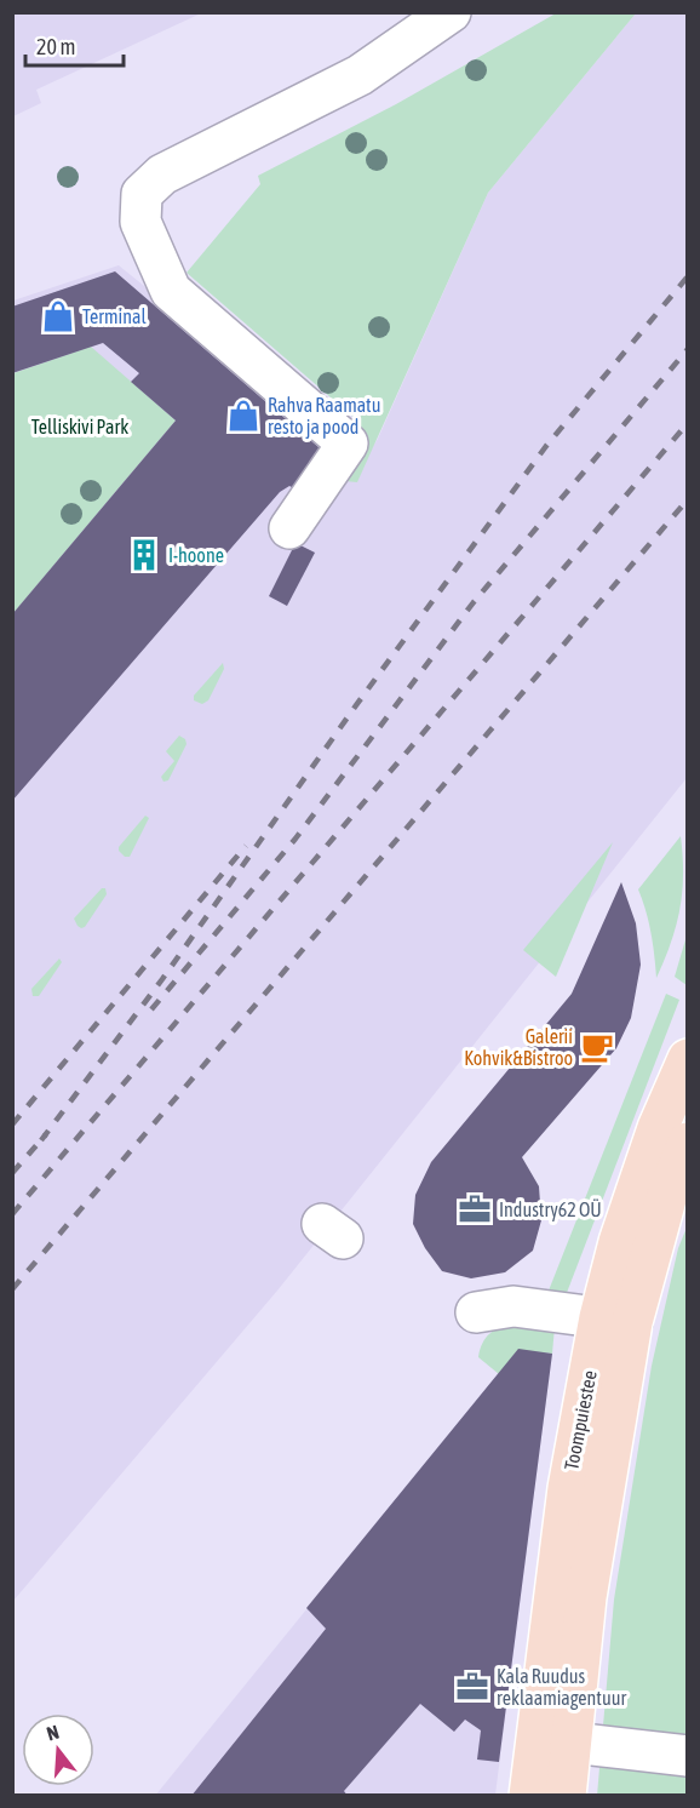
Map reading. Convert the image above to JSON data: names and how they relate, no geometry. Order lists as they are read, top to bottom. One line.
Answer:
{"streets":{"main road":["Toompuiestee"]},"parks":["Telliskivi Park"],"places":{"shop":["Terminal","Rahva Raamatu resto ja pood"],"building":["I-hoone"],"cafe":["Galerii Kohvik&Bistroo"],"office":["Industry62 OÜ","Kala Ruudus reklaamiagentuur"]},"scale_bar":"20 m","north":"top"}
